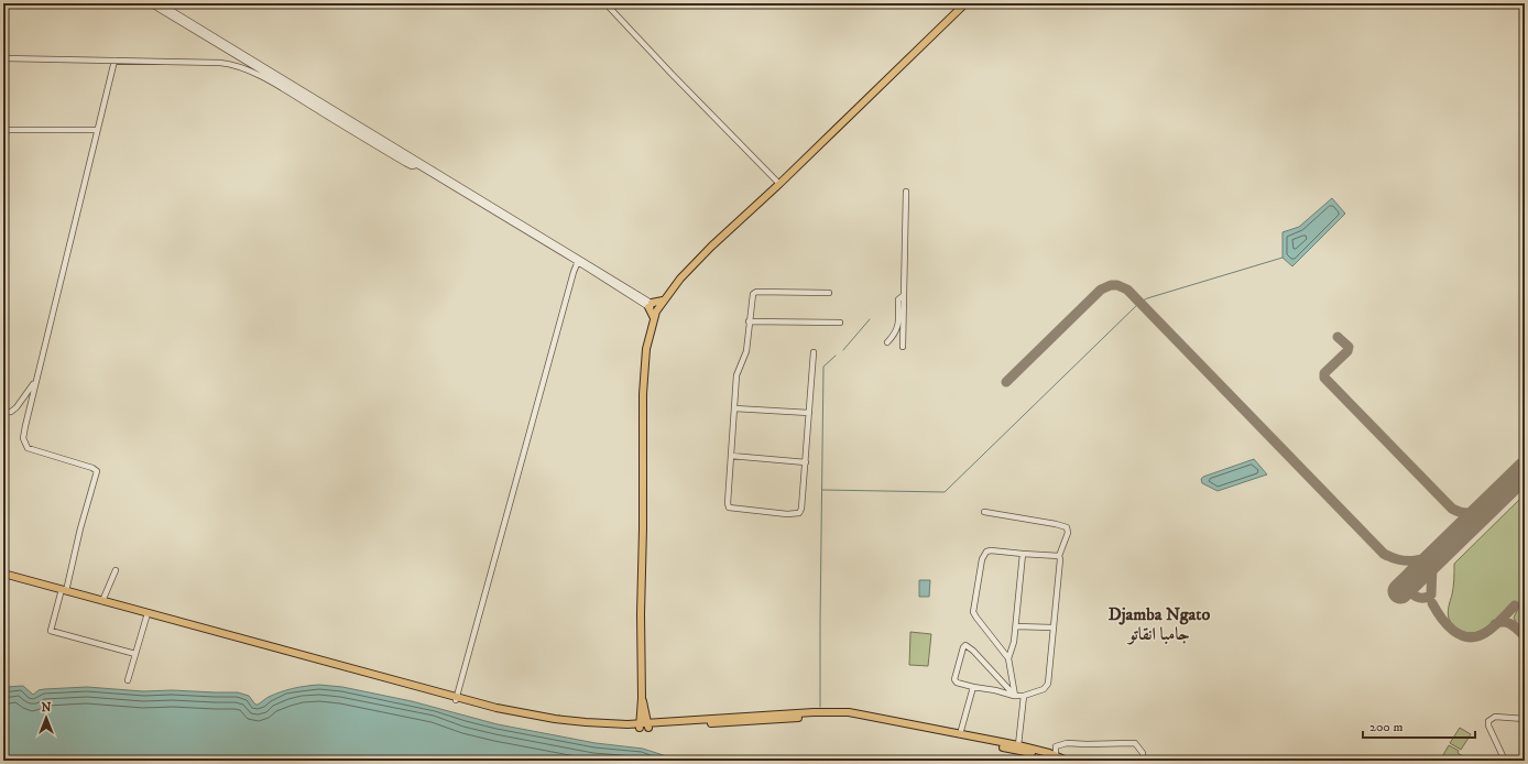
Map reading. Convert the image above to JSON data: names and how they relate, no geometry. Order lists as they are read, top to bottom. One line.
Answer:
{"districts":["Djamba Ngato جامبا انقاتو"],"scale_bar":"200 m","north":"top"}
